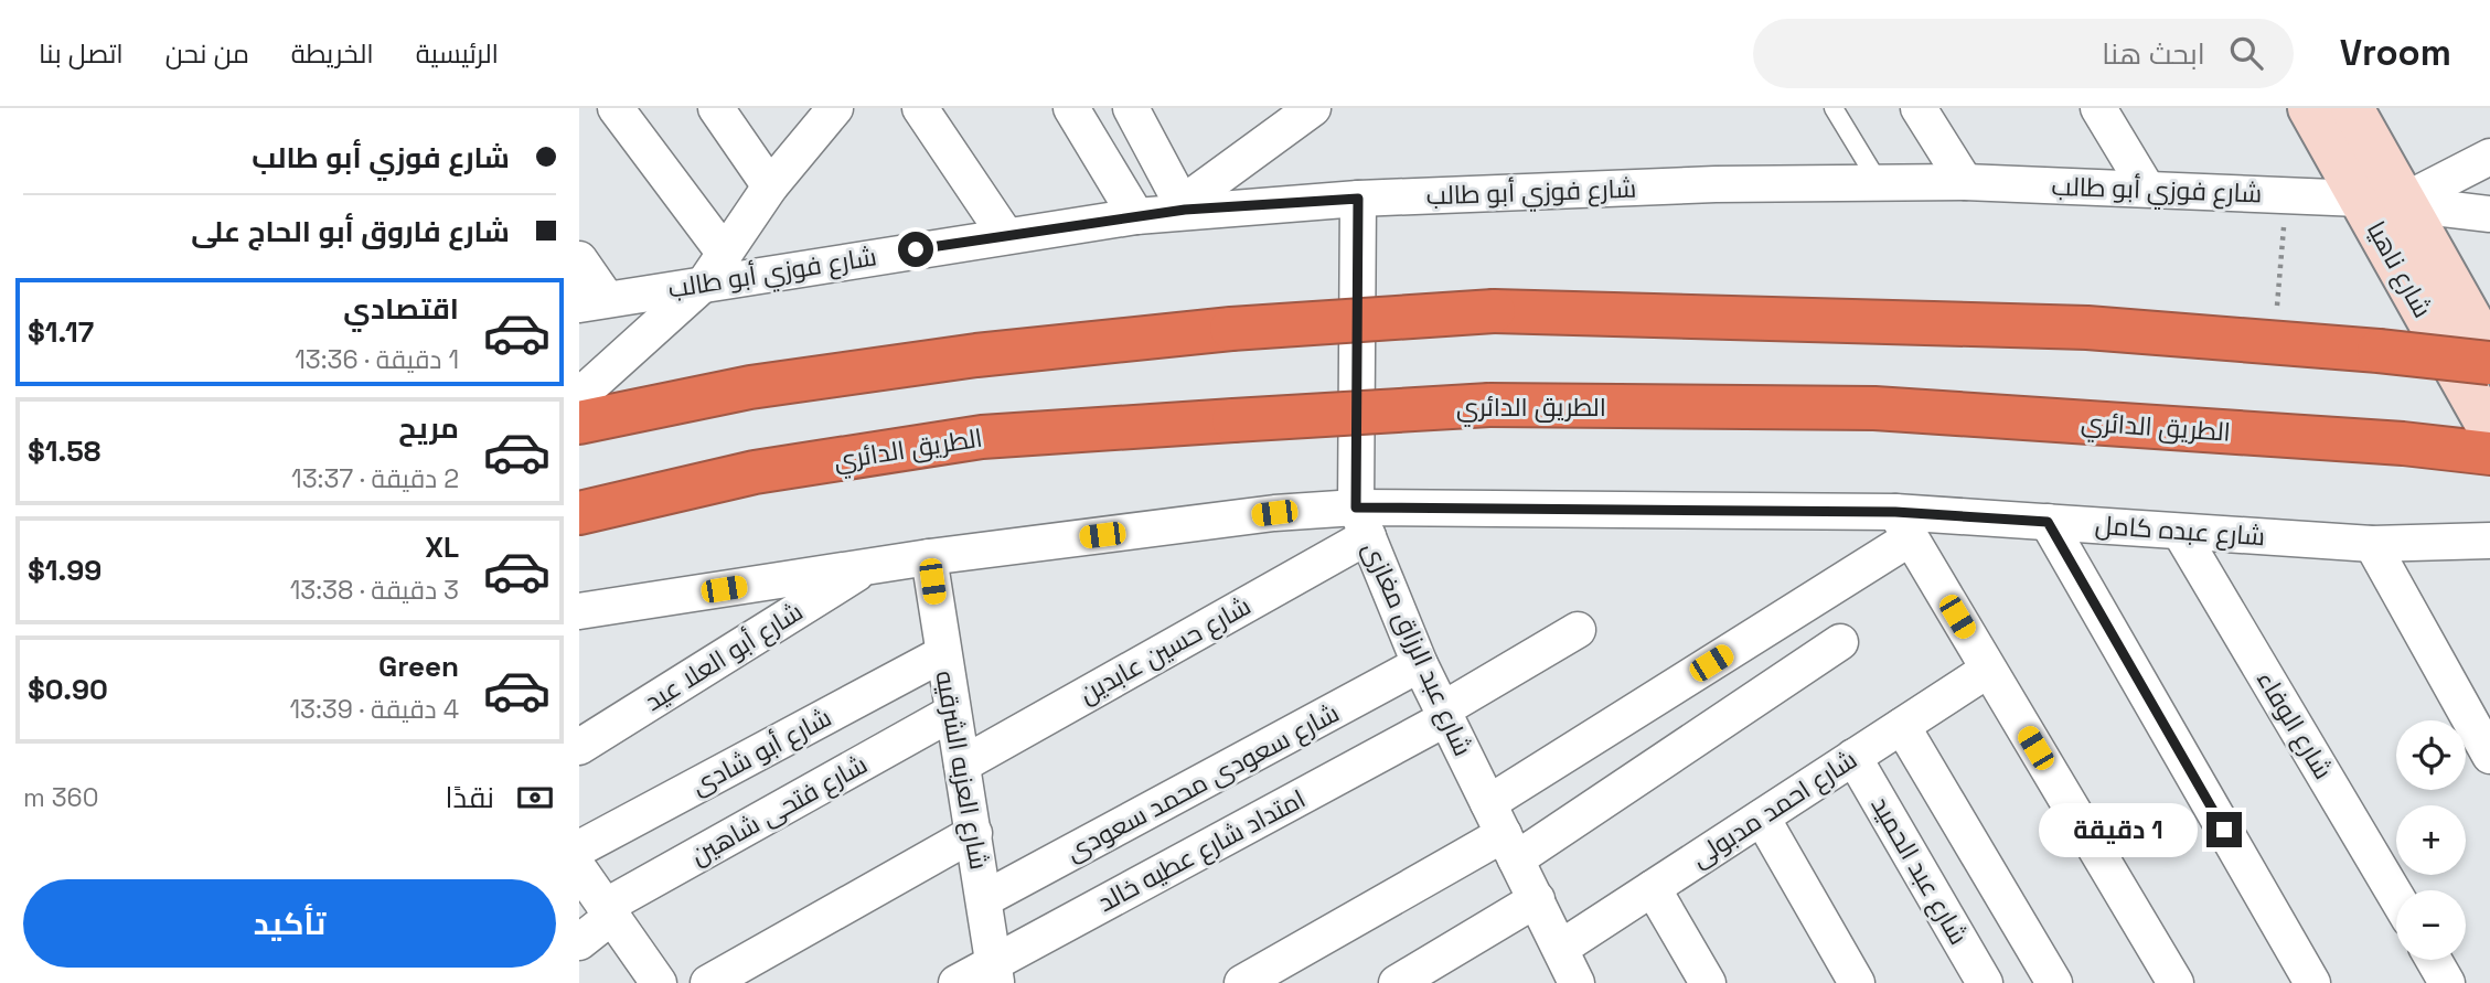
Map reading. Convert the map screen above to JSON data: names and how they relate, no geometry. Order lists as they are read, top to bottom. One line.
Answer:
{"streets":{"highway":["الطريق الدائري"],"main road":["شارع ناهيا"],"street":["شارع فوزي أبو طالب","شارع عبده كامل","شارع عبد الرزاق مغازى","شارع حسين عابدين","شارع أبو العلا عيد","شارع الوفاء","شارع أبو شادى","شارع العزبه الشرقيه","شارع سعودى محمد سعودى","شارع احمد مدبولى","شارع فتحى شاهين","امتداد شارع عطيه خالد","شارع عبد الحميد"]},"crossings":[["شارع فوزي أبو طالب","شارع ناهيا"],["شارع فوزي أبو طالب","شارع عبد الرزاق مغازى"],["شارع عبده كامل","شارع عبد الرزاق مغازى"],["شارع عبده كامل","شارع حسين عابدين"],["شارع عبده كامل","شارع أبو العلا عيد"],["شارع عبده كامل","شارع الوفاء"],["شارع عبده كامل","شارع العزبه الشرقيه"],["شارع عبد الرزاق مغازى","شارع حسين عابدين"],["شارع عبد الرزاق مغازى","شارع سعودى محمد سعودى"],["شارع عبد الرزاق مغازى","شارع احمد مدبولى"],["شارع عبد الرزاق مغازى","امتداد شارع عطيه خالد"],["شارع حسين عابدين","شارع العزبه الشرقيه"],["شارع أبو شادى","شارع العزبه الشرقيه"],["شارع العزبه الشرقيه","شارع سعودى محمد سعودى"],["شارع العزبه الشرقيه","شارع فتحى شاهين"],["شارع العزبه الشرقيه","امتداد شارع عطيه خالد"],["شارع احمد مدبولى","شارع عبد الحميد"]],"page":{"header":"Vroom","search":"ابحث هنا","nav":["الرئيسية","الخريطة","من نحن","اتصل بنا"],"banner":["شارع فوزي أبو طالب","شارع فاروق أبو الحاج على"],"list":[{"name":"اقتصادي","note":"1 دقيقة · 13:36","value":"$1.17"},{"name":"مريح","note":"2 دقيقة · 13:37","value":"$1.58"},{"name":"XL","note":"3 دقيقة · 13:38","value":"$1.99"},{"name":"Green","note":"4 دقيقة · 13:39","value":"$0.90"}],"map_buttons":["+","−"],"pay":["نقدًا","360 m"],"bubble":"1 دقيقة","buttons":"تأكيد"}}
